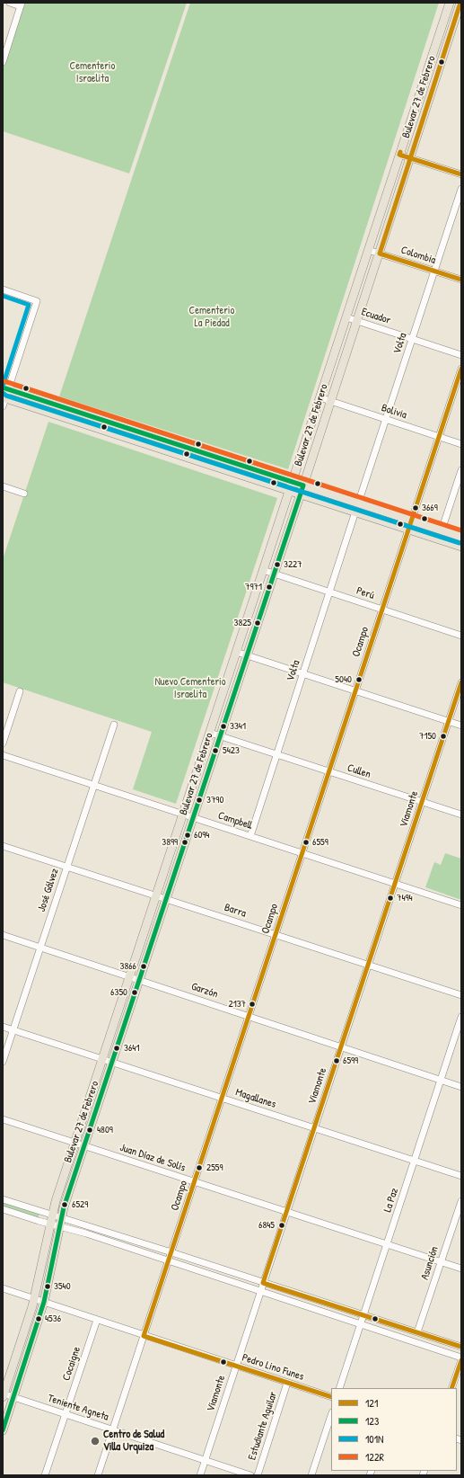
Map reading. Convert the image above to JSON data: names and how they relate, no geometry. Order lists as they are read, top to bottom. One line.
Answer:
{"streets":{"main road":["Bulevar 27 de Febrero"],"street":["Colombia","Ecuador","Volta","Bolivia","Perú","Ocampo","Cullen","Viamonte","Campbell","José Gálvez","Barra","Garzón","Magallanes","Juan Díaz de Solís","La Paz","Asunción","Cocaigne","Pedro Lino Funes","Teniente Agneta","Estudiante Aguilar"]},"crossings":[["Bulevar 27 de Febrero","Colombia"],["Bulevar 27 de Febrero","Ecuador"],["Bulevar 27 de Febrero","Bolivia"],["Bulevar 27 de Febrero","Perú"],["Bulevar 27 de Febrero","Cullen"],["Bulevar 27 de Febrero","Campbell"],["Bulevar 27 de Febrero","Barra"],["Bulevar 27 de Febrero","Garzón"],["Bulevar 27 de Febrero","Magallanes"],["Bulevar 27 de Febrero","Juan Díaz de Solís"],["Bulevar 27 de Febrero","Pedro Lino Funes"],["Bulevar 27 de Febrero","Teniente Agneta"],["Colombia","Volta"],["Ecuador","Volta"],["Volta","Bolivia"],["Volta","Perú"],["Volta","Cullen"],["Volta","Campbell"],["Bolivia","Ocampo"],["Perú","Ocampo"],["Ocampo","Cullen"],["Ocampo","Campbell"],["Ocampo","Barra"],["Ocampo","Garzón"],["Ocampo","Magallanes"],["Ocampo","Juan Díaz de Solís"],["Ocampo","Pedro Lino Funes"],["Ocampo","Teniente Agneta"],["Cullen","Viamonte"],["Viamonte","Campbell"],["Viamonte","Barra"],["Viamonte","Garzón"],["Viamonte","Magallanes"],["Viamonte","Juan Díaz de Solís"],["Viamonte","Pedro Lino Funes"],["Viamonte","Teniente Agneta"],["Campbell","José Gálvez"],["José Gálvez","Barra"],["José Gálvez","Garzón"],["José Gálvez","Magallanes"],["Garzón","La Paz"],["Magallanes","La Paz"],["Juan Díaz de Solís","La Paz"],["Juan Díaz de Solís","Asunción"],["Cocaigne","Pedro Lino Funes"],["Cocaigne","Teniente Agneta"],["Pedro Lino Funes","Estudiante Aguilar"]],"parks":["Cementerio Israelita","Cementerio La Piedad","Nuevo Cementerio Israelita"],"places":["3669","3227","7971","3825","5040","3341","7150","5423","3790","6094","3899","6559","7494","3866","6350","2137","3641","6599","4809","2559","6529","6845","3540","4536","Centro de Salud Villa Urquiza"],"lines":["transit line 121","transit line 101N","transit line 122R","transit line 123"],"legend":["121","123","101N","122R"]}
